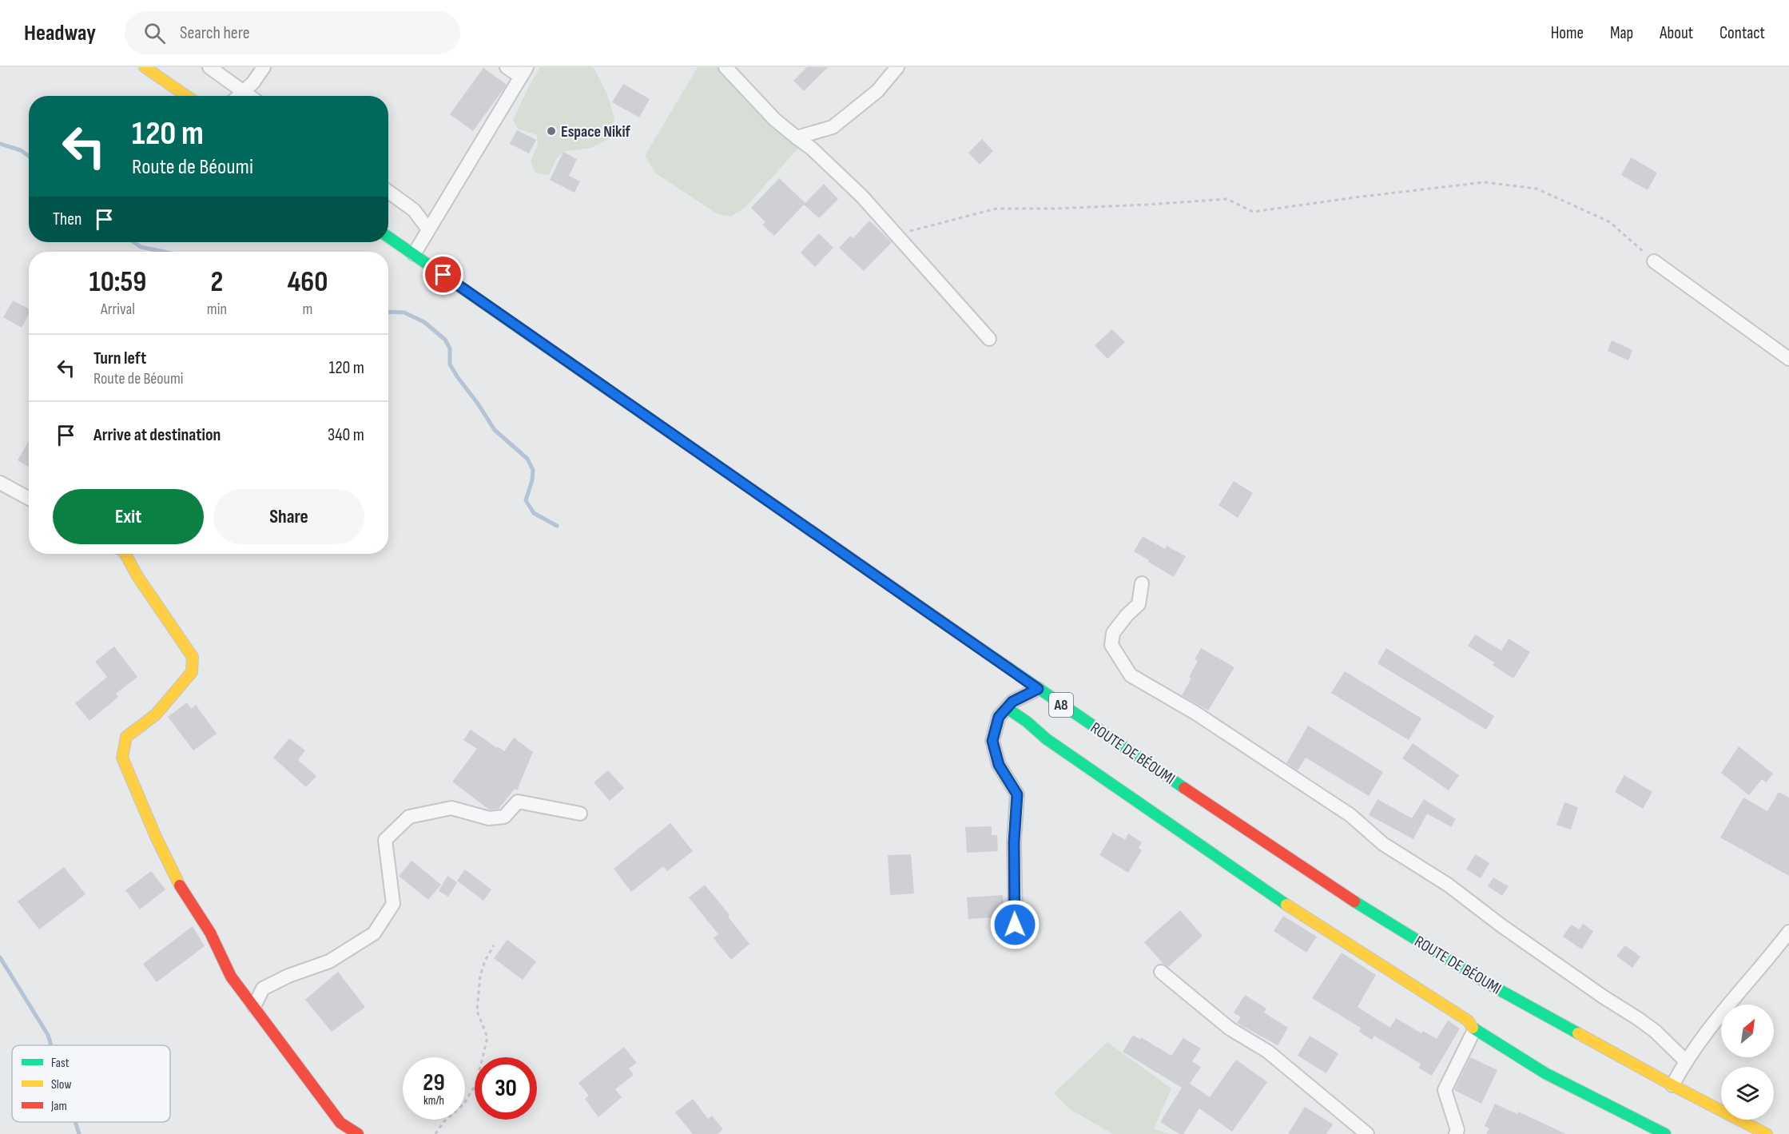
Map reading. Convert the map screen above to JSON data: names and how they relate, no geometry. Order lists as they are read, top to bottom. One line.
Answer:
{"streets":{"main road":["A8","ROUTE DE BÉOUMI"]},"places":["Espace Nikif"],"legend":["Fast","Slow","Jam"],"north":"top right","page":{"header":"Headway","search":"Search here","nav":["Home","Map","About","Contact"],"turn":["120 m","Route de Béoumi"],"then":"Then","eta":["10:59","Arrival","2","min","460","m"],"list":[{"name":"Turn left","note":"Route de Béoumi","value":"120 m"},{"name":"Arrive at destination","value":"340 m"}],"buttons":["Exit","Share"],"speed":"29 km/h","limit":"30"}}
